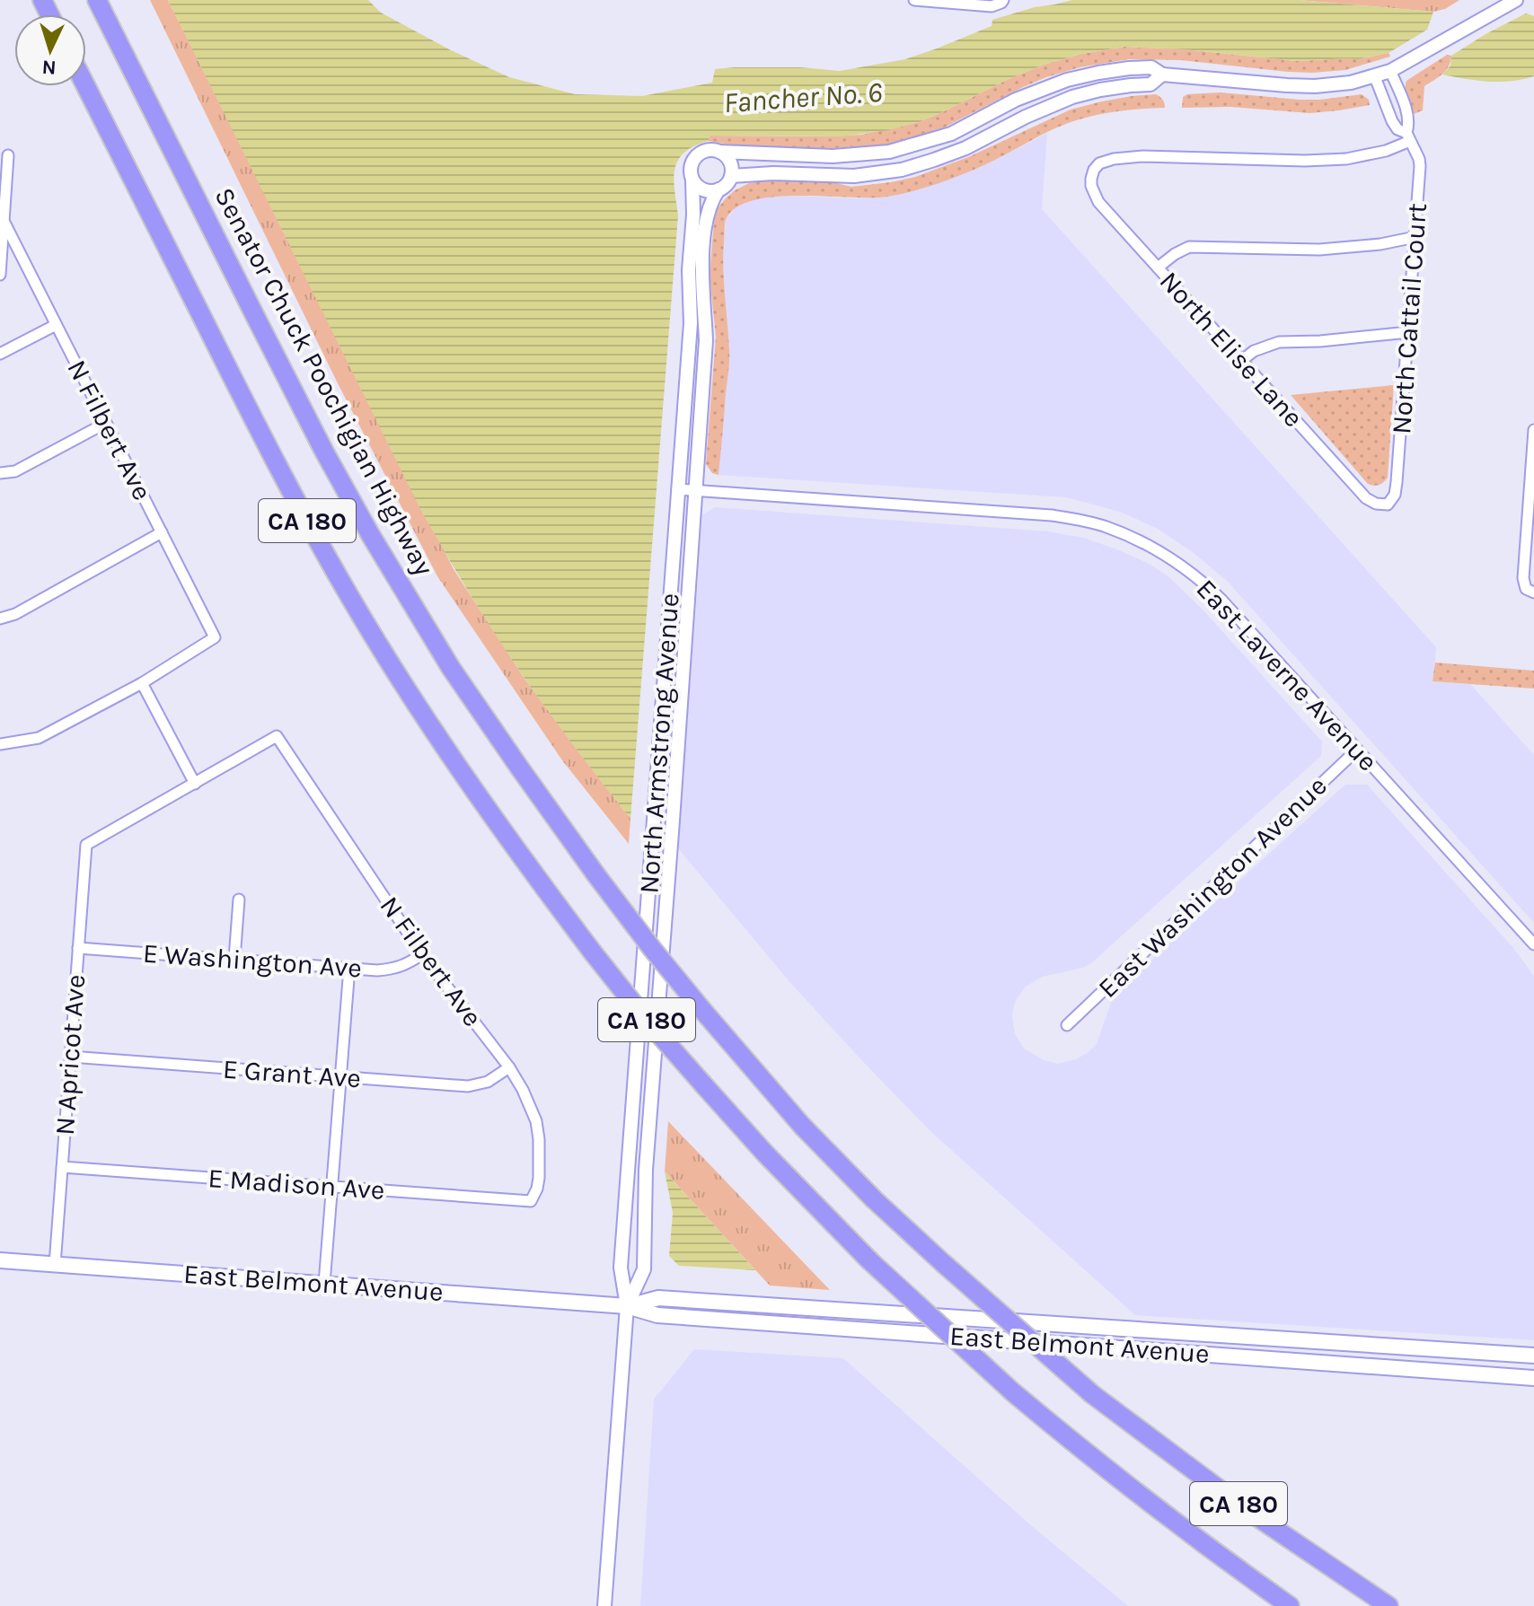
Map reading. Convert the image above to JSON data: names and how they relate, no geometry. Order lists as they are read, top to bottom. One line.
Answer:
{"streets":{"highway":["Senator Chuck Poochigian Highway","CA 180"],"main road":["East Belmont Avenue"],"street":["North Cattail Court","North Elise Lane","N Filbert Ave","East Laverne Avenue","North Armstrong Avenue","East Washington Avenue","E Washington Ave","N Apricot Ave","E Grant Ave","E Madison Ave"]},"crossings":[["North Cattail Court","North Elise Lane"],["N Filbert Ave","E Washington Ave"],["N Filbert Ave","N Apricot Ave"],["N Filbert Ave","E Grant Ave"],["N Filbert Ave","E Madison Ave"],["East Laverne Avenue","North Armstrong Avenue"],["East Laverne Avenue","East Washington Avenue"],["North Armstrong Avenue","East Belmont Avenue"],["E Washington Ave","N Apricot Ave"],["N Apricot Ave","E Grant Ave"],["N Apricot Ave","E Madison Ave"],["N Apricot Ave","East Belmont Avenue"]],"water":["Fancher No. 6"],"north":"bottom"}
